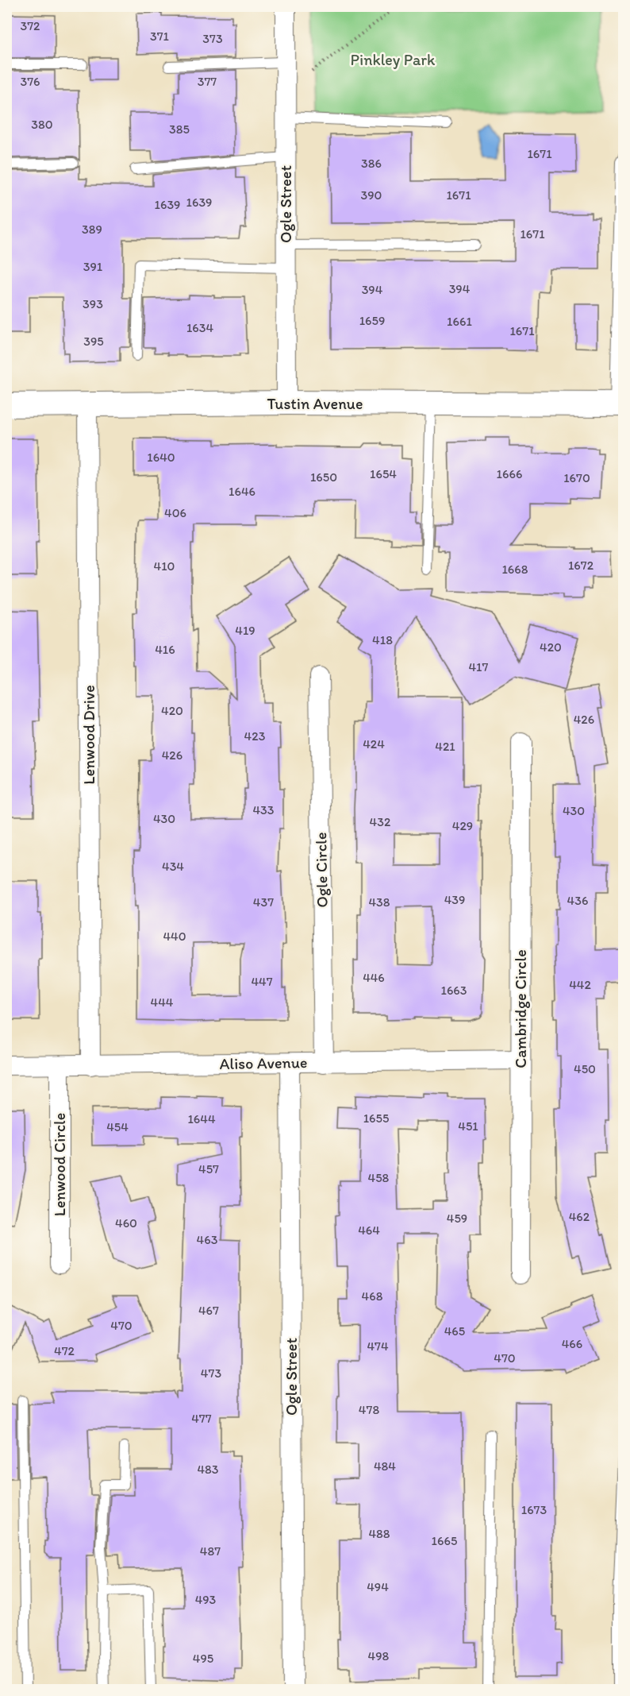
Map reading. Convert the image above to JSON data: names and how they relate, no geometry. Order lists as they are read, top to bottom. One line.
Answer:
{"streets":{"street":["Ogle Street","Tustin Avenue","Lenwood Drive","Ogle Circle","Cambridge Circle","Aliso Avenue","Lenwood Circle"]},"crossings":[["Ogle Street","Tustin Avenue"],["Ogle Street","Aliso Avenue"],["Tustin Avenue","Lenwood Drive"],["Lenwood Drive","Aliso Avenue"],["Ogle Circle","Aliso Avenue"],["Cambridge Circle","Aliso Avenue"],["Aliso Avenue","Lenwood Circle"]],"parks":["Pinkley Park"],"house_numbers":["372","371","373","376","377","380","385","1671","386","390","1671","1639","1639","389","1671","391","394","394","393","1659","1661","1634","1671","395","1640","1654","1666","1650","1670","1646","406","1672","410","1668","419","418","420","416","417","420","426","423","424","421","426","433","430","430","432","429","434","439","436","437","438","440","446","447","442","1663","444","450","1655","1644","451","454","457","458","462","459","460","464","463","468","467","470","465","466","474","472","470","473","478","477","484","483","1673","488","1665","487","494","493","498","495"]}
